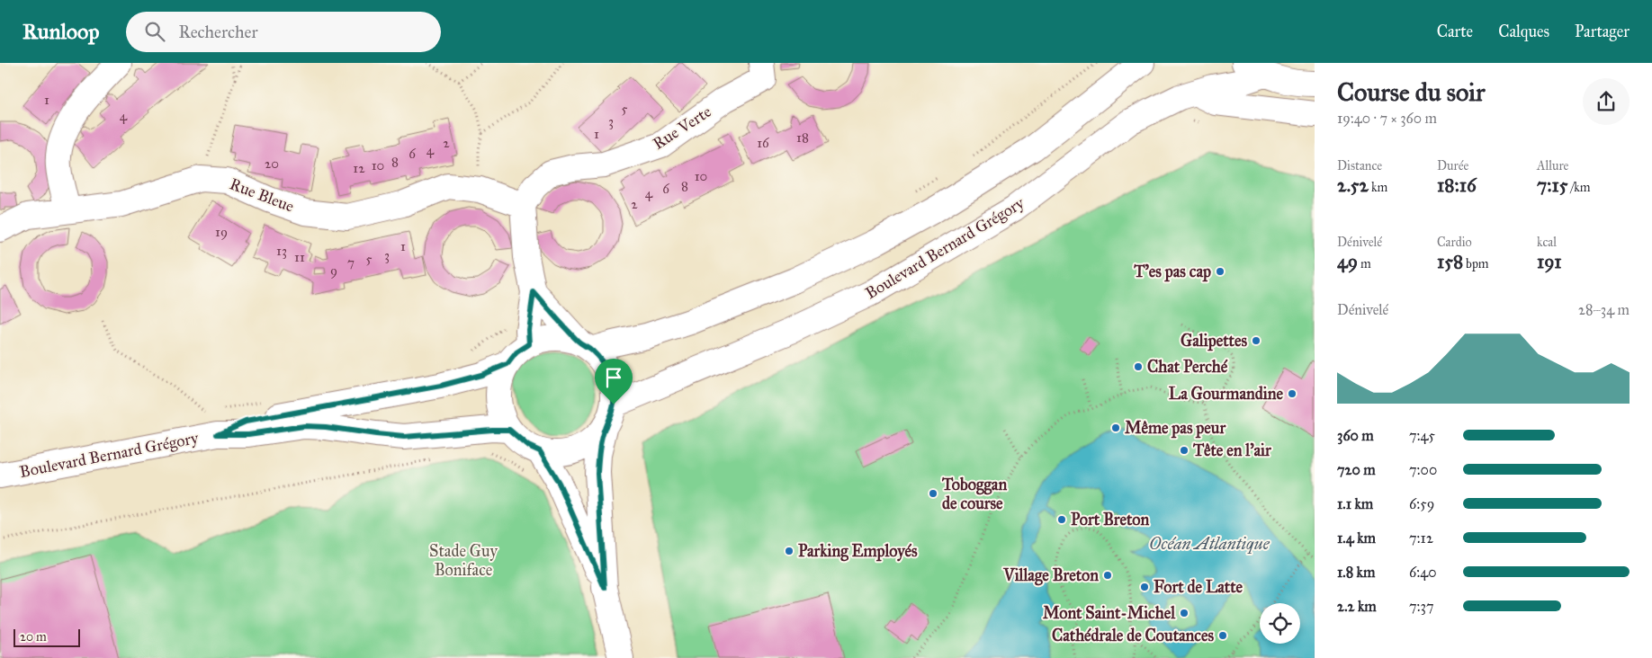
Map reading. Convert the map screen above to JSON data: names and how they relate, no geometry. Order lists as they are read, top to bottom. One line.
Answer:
{"streets":{"street":["Rue Verte","Rue Bleue","Boulevard Bernard Grégory"]},"crossings":[["Rue Verte","Rue Bleue"]],"water":["Océan Atlantique"],"parks":["Stade Guy Boniface"],"places":["T'es pas cap","Galipettes","Chat Perché","La Gourmandine","Même pas peur","Tête en l'air","Toboggan de course","Port Breton","Parking Employés","Village Breton","Fort de Latte","Mont Saint-Michel","Cathédrale de Coutances"],"house_numbers":["1","5","4","3","1","18","2","16","4","6","8","20","10","12","10","8","6","4","2","19","1","13","3","11","5","7","9"],"scale_bar":"20 m","page":{"header":"Runloop","search":"Rechercher","nav":["Carte","Calques","Partager"],"heading":["Course du soir","19:40 · 7 × 360 m"],"stats":[["Distance","2.52 km"],["Durée","18:16"],["Allure","7:15 /km"],["Dénivelé","49 m"],["Cardio","158 bpm"],["kcal","191"]],"chart":["Dénivelé","28–34 m"],"list":[{"name":"360 m","note":"7:45"},{"name":"720 m","note":"7:00"},{"name":"1.1 km","note":"6:59"},{"name":"1.4 km","note":"7:12"},{"name":"1.8 km","note":"6:40"},{"name":"2.2 km","note":"7:37"}],"scale":"20 m"}}
